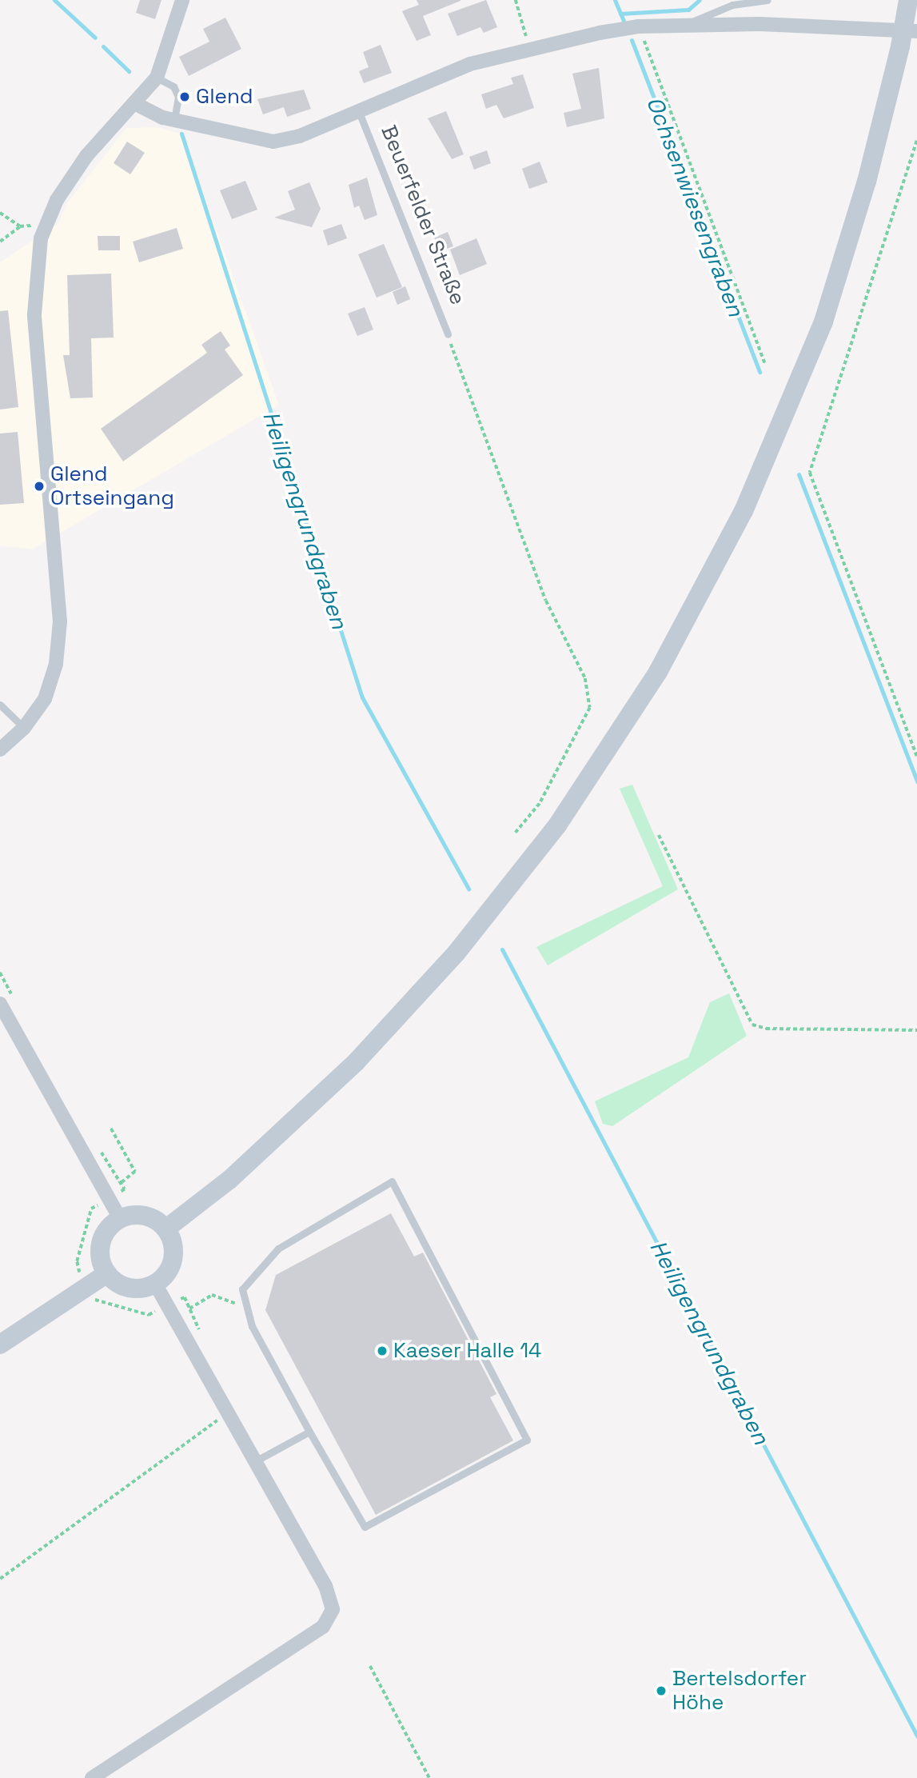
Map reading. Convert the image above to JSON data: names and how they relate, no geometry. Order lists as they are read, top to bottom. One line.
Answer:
{"streets":{"street":["Beuerfelder Straße"]},"water":["Ochsenwiesengraben","Heiligengrundgraben"],"places":["Glend","Glend Ortseingang","Kaeser Halle 14","Bertelsdorfer Höhe"]}
